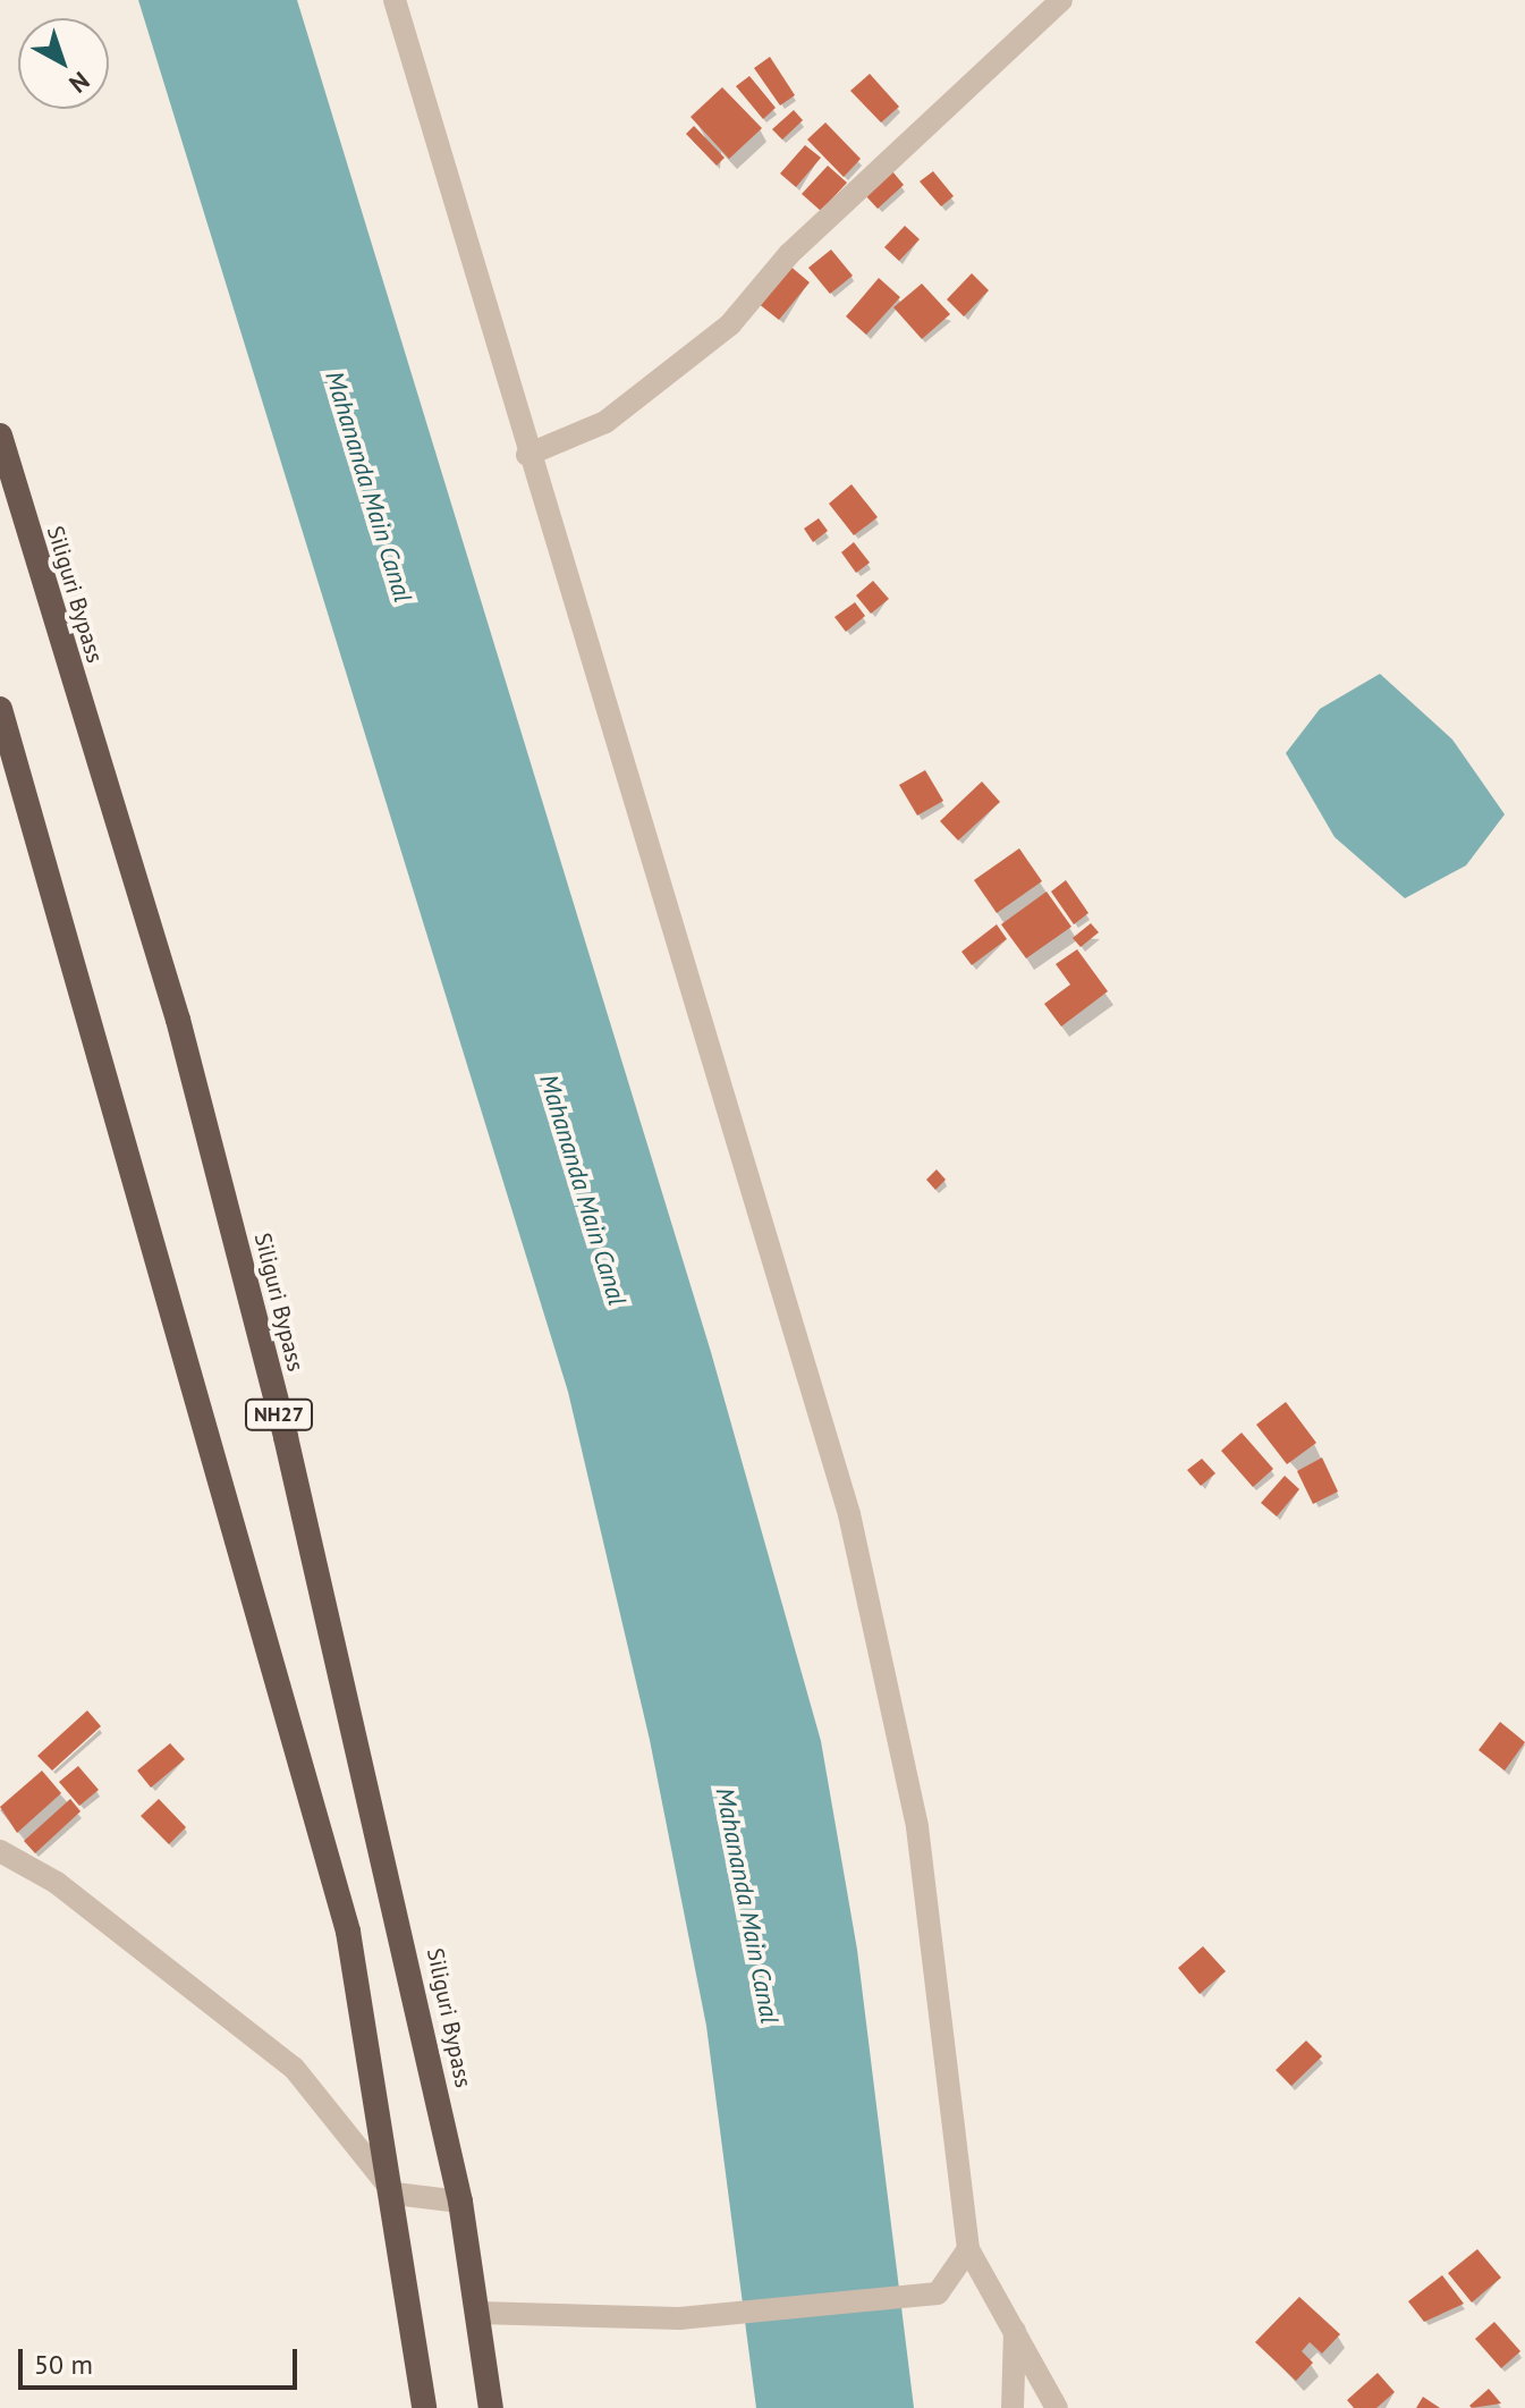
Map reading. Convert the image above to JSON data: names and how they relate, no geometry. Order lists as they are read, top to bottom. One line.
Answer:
{"streets":{"highway":["Siliguri Bypass","NH27"]},"water":["Mahananda Main Canal"],"scale_bar":"50 m","north":"bottom right"}
